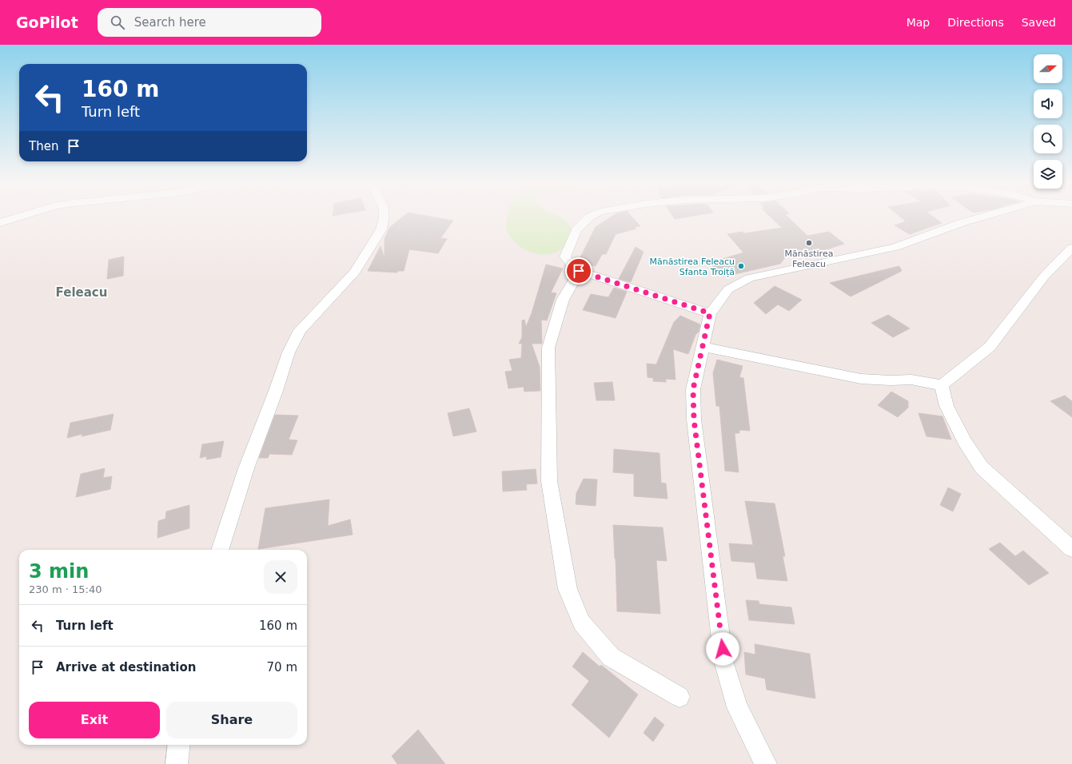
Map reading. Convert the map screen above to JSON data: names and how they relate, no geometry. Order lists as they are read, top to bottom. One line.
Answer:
{"districts":["Feleacu"],"places":["Mănăstirea Feleacu","Mănăstirea Feleacu Sfanta Troiță"],"north":"right","page":{"header":"GoPilot","search":"Search here","nav":["Map","Directions","Saved"],"turn":["160 m","Turn left"],"then":"Then","heading":["3 min","230 m · 15:40"],"list":[{"name":"Turn left","value":"160 m"},{"name":"Arrive at destination","value":"70 m"}],"buttons":["Exit","Share"]}}
